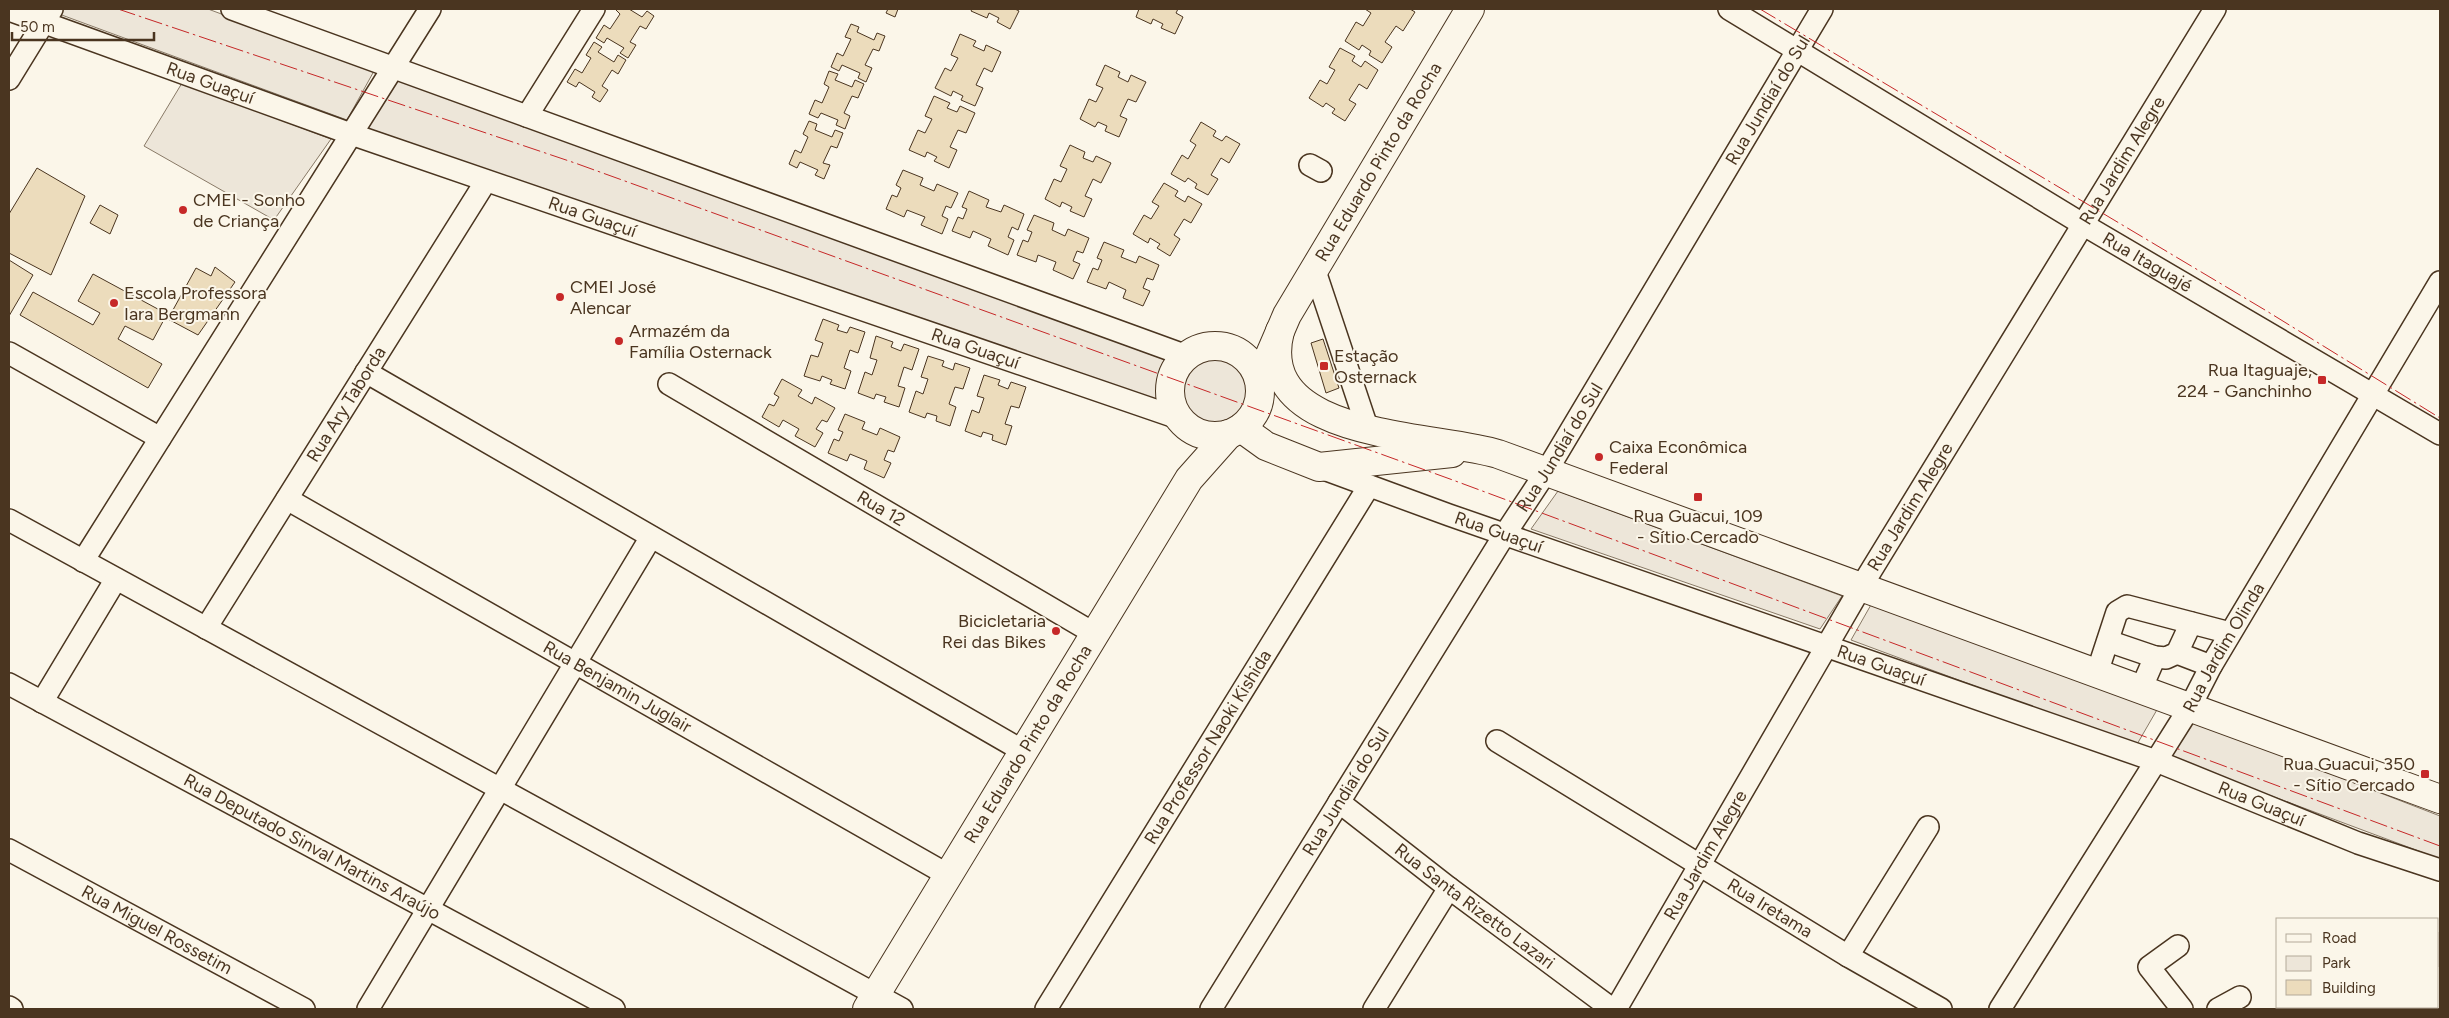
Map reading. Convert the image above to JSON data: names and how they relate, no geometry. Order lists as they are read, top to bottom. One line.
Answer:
{"streets":{"main road":["Rua Guaçuí","Rua Eduardo Pinto da Rocha"],"street":["Rua Jundiaí do Sul","Rua Jardim Alegre","Rua Itaguajé","Rua Ary Taborda","Rua 12","Rua Jardim Olinda","Rua Benjamin Juglair","Rua Professor Naoki Kishida","Rua Deputado Sinval Martins Araújo","Rua Santa Rizetto Lazari","Rua Iretama","Rua Miguel Rossetim"]},"crossings":[["Rua Guaçuí","Rua Jundiaí do Sul"],["Rua Guaçuí","Rua Jardim Alegre"],["Rua Guaçuí","Rua Eduardo Pinto da Rocha"],["Rua Guaçuí","Rua Ary Taborda"],["Rua Guaçuí","Rua Jardim Olinda"],["Rua Guaçuí","Rua Professor Naoki Kishida"],["Rua Jundiaí do Sul","Rua Itaguajé"],["Rua Jundiaí do Sul","Rua Santa Rizetto Lazari"],["Rua Jardim Alegre","Rua Itaguajé"],["Rua Jardim Alegre","Rua Iretama"],["Rua Eduardo Pinto da Rocha","Rua 12"],["Rua Eduardo Pinto da Rocha","Rua Benjamin Juglair"],["Rua Itaguajé","Rua Jardim Olinda"],["Rua Ary Taborda","Rua Benjamin Juglair"]],"places":{"other":["CMEI - Sonho de Criança","CMEI José Alencar","Escola Professora Iara Bergmann","Armazém da Família Osternack","Caixa Econômica Federal","Bicicletaria Rei das Bikes"],"transit":["Estação Osternack","Rua Itaguaje, 224 - Ganchinho","Rua Guacui, 109 - Sítio Cercado","Rua Guacui, 350 - Sítio Cercado"]},"legend":["Road","Park","Building"],"scale_bar":"50 m"}
